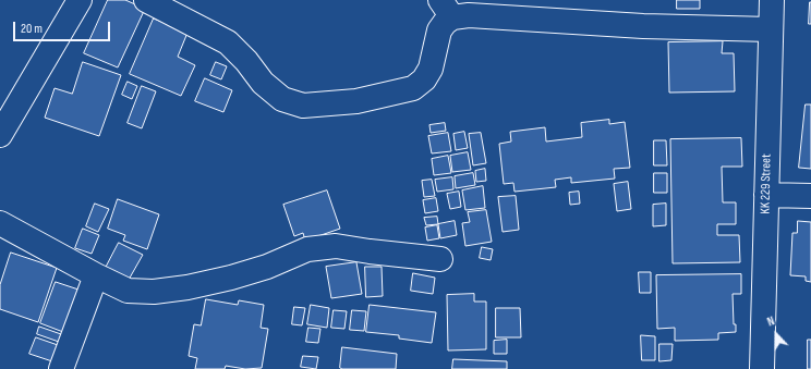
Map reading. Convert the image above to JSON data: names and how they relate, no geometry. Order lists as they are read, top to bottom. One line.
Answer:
{"streets":{"street":["KK 229 Street"]},"scale_bar":"20 m","north":"top"}
